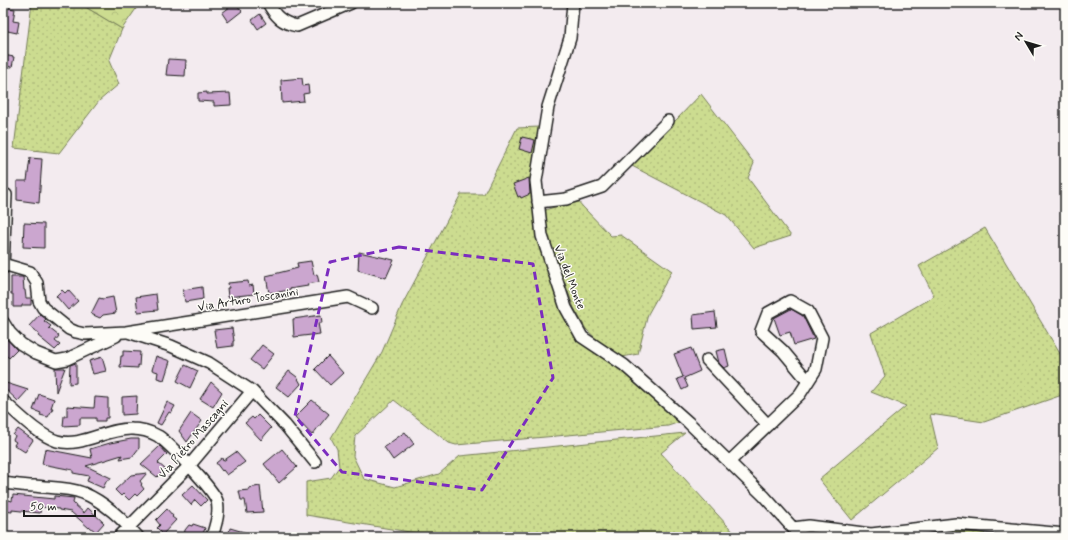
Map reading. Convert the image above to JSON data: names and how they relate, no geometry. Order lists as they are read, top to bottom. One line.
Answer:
{"streets":{"street":["Via del Monte","Via Arturo Toscanini","Via Pietro Mascagni"]},"scale_bar":"50 m","north":"top left"}
